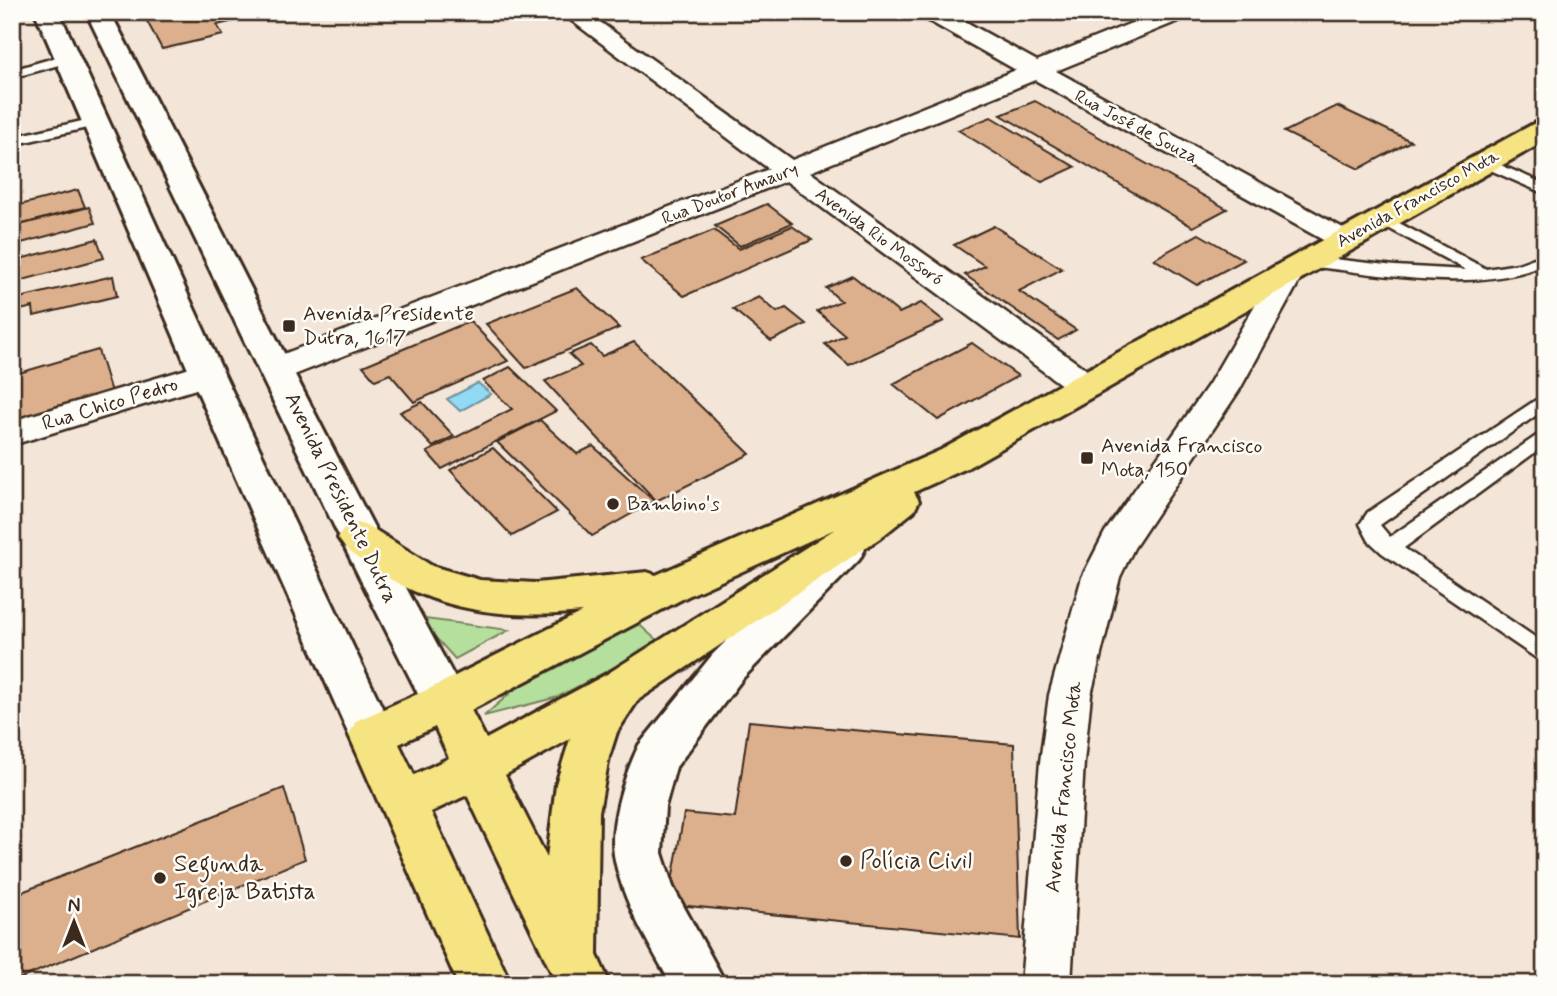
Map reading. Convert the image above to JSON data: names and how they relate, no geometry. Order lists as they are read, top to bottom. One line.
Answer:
{"streets":{"main road":["Avenida Francisco Mota","Avenida Presidente Dutra"],"street":["Rua José de Souza","Rua Doutor Amaury","Avenida Rio Mossoró","Rua Chico Pedro"]},"crossings":[["Rua José de Souza","Rua Doutor Amaury"],["Rua José de Souza","Avenida Francisco Mota"],["Rua Doutor Amaury","Avenida Rio Mossoró"],["Rua Doutor Amaury","Avenida Presidente Dutra"],["Avenida Francisco Mota","Avenida Rio Mossoró"]],"places":{"transit":["Avenida Presidente Dutra, 1617","Avenida Francisco Mota, 150"],"other":["Bambino's","Polícia Civil","Segunda Igreja Batista"]},"north":"top"}
